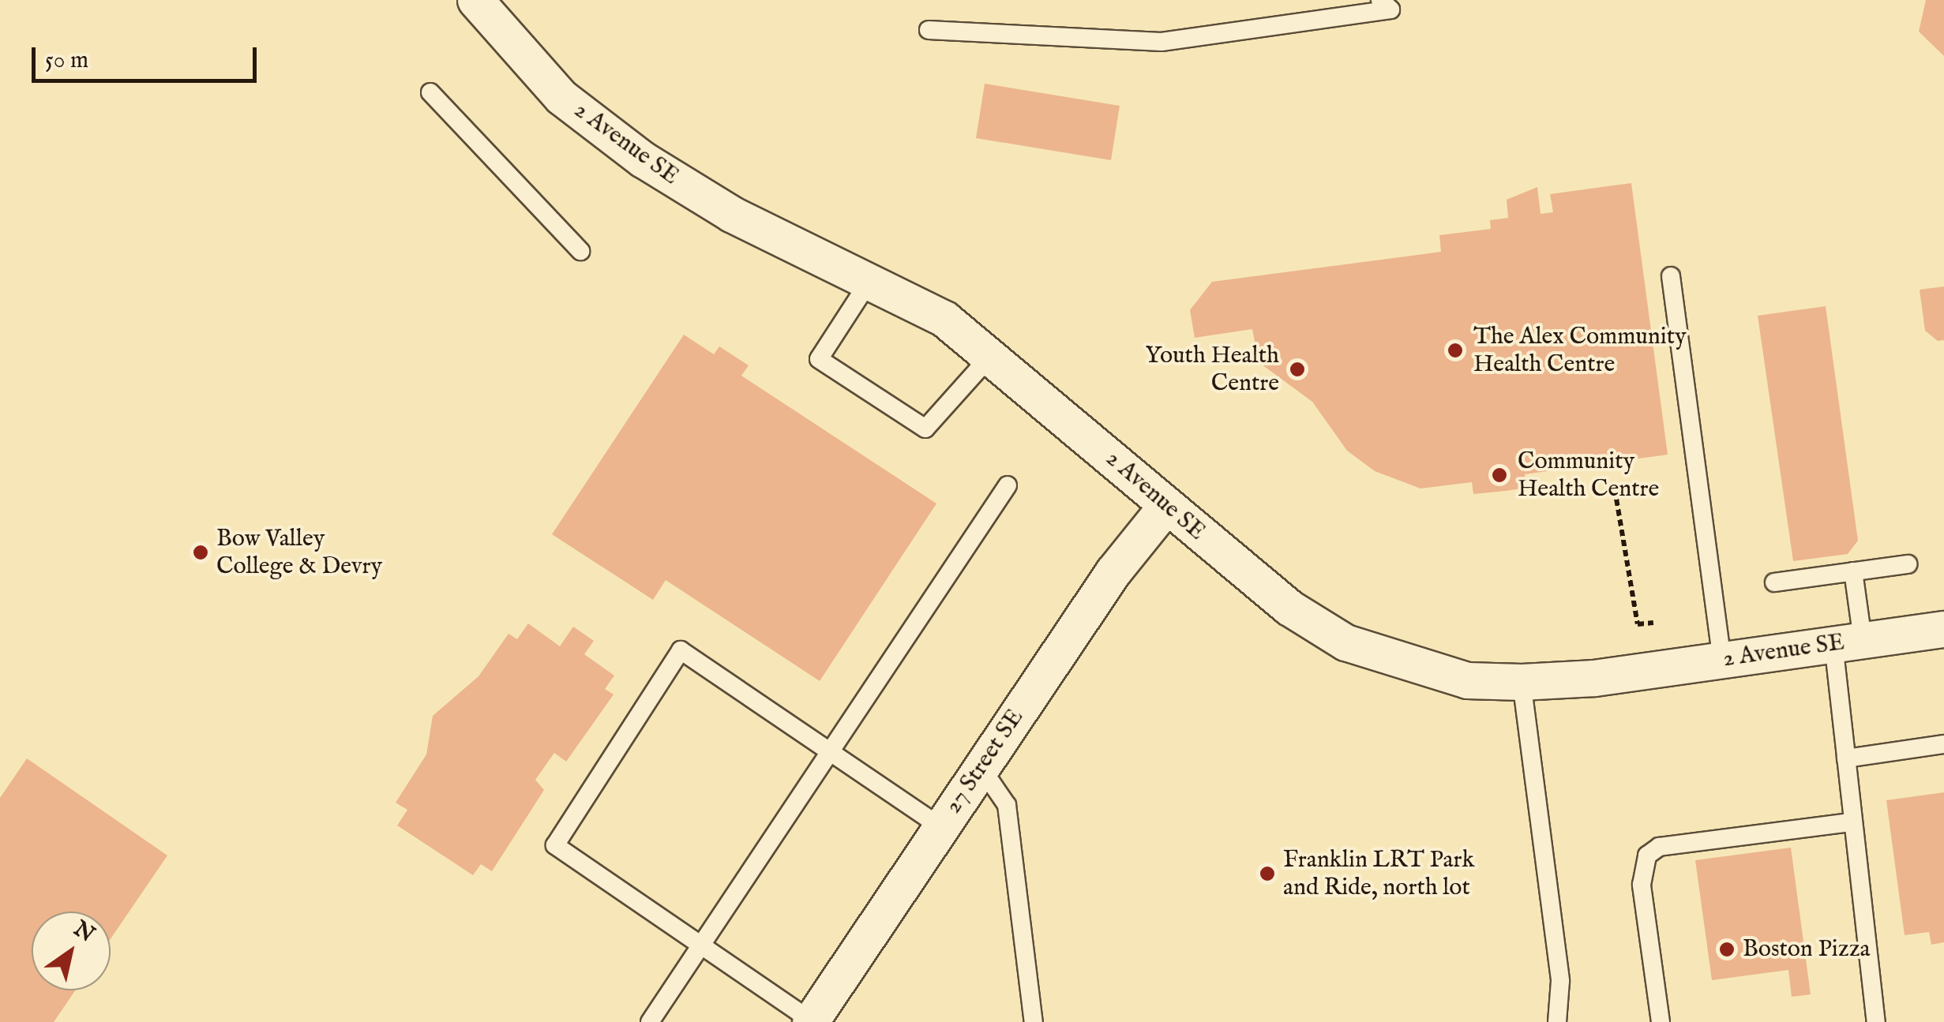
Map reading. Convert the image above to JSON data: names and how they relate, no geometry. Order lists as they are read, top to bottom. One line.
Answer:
{"streets":{"street":["2 Avenue SE","27 Street SE"]},"crossings":[["2 Avenue SE","27 Street SE"]],"places":["The Alex Community Health Centre","Youth Health Centre","Community Health Centre","Bow Valley College & Devry","Franklin LRT Park and Ride, north lot","Boston Pizza"],"scale_bar":"50 m","north":"top right"}
